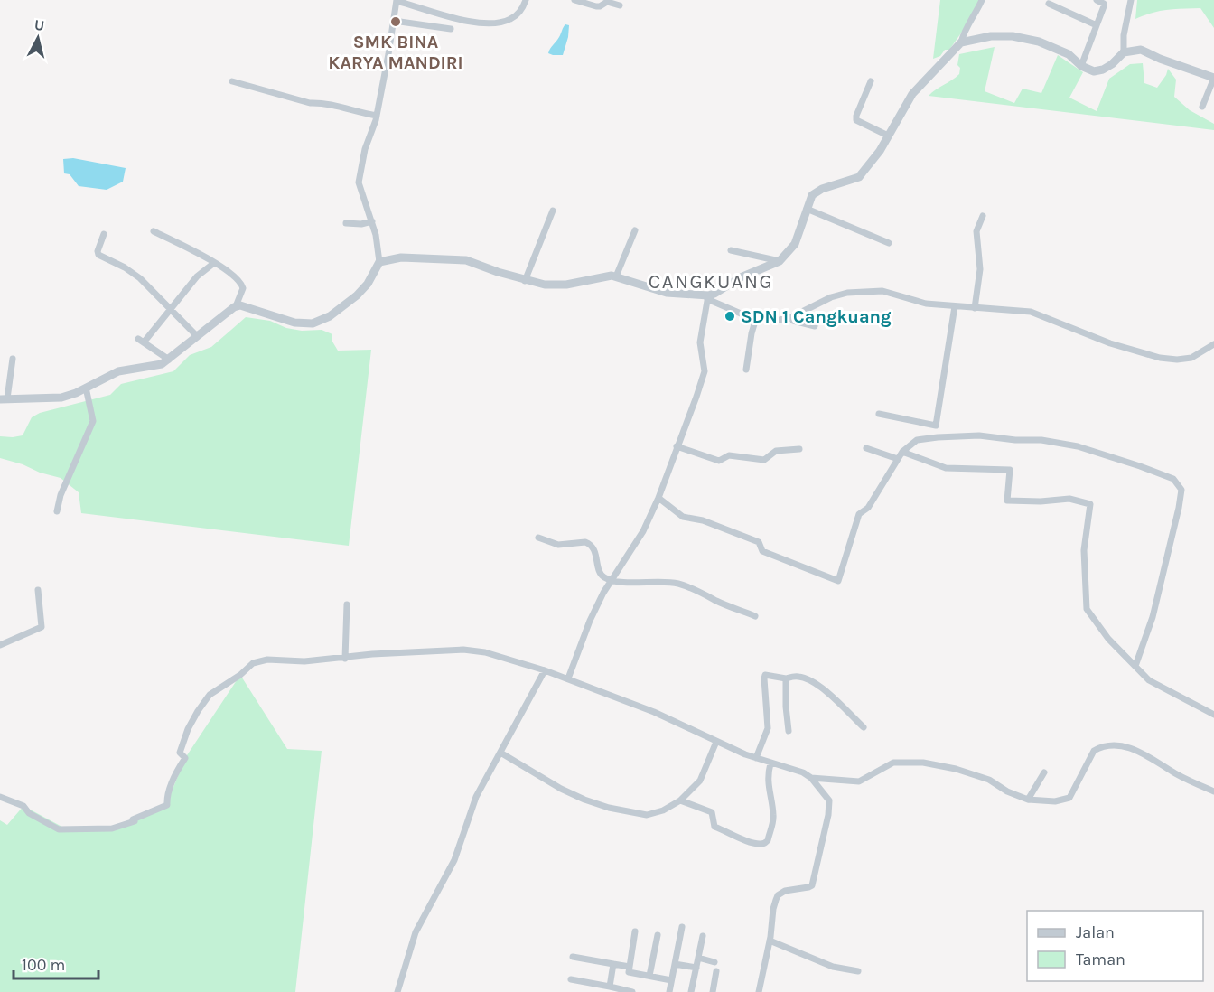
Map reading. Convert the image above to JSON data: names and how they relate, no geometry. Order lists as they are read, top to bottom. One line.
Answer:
{"districts":["CANGKUANG"],"places":["SMK BINA KARYA MANDIRI","SDN 1 Cangkuang"],"legend":["Jalan","Taman"],"scale_bar":"100 m","north":"top"}
